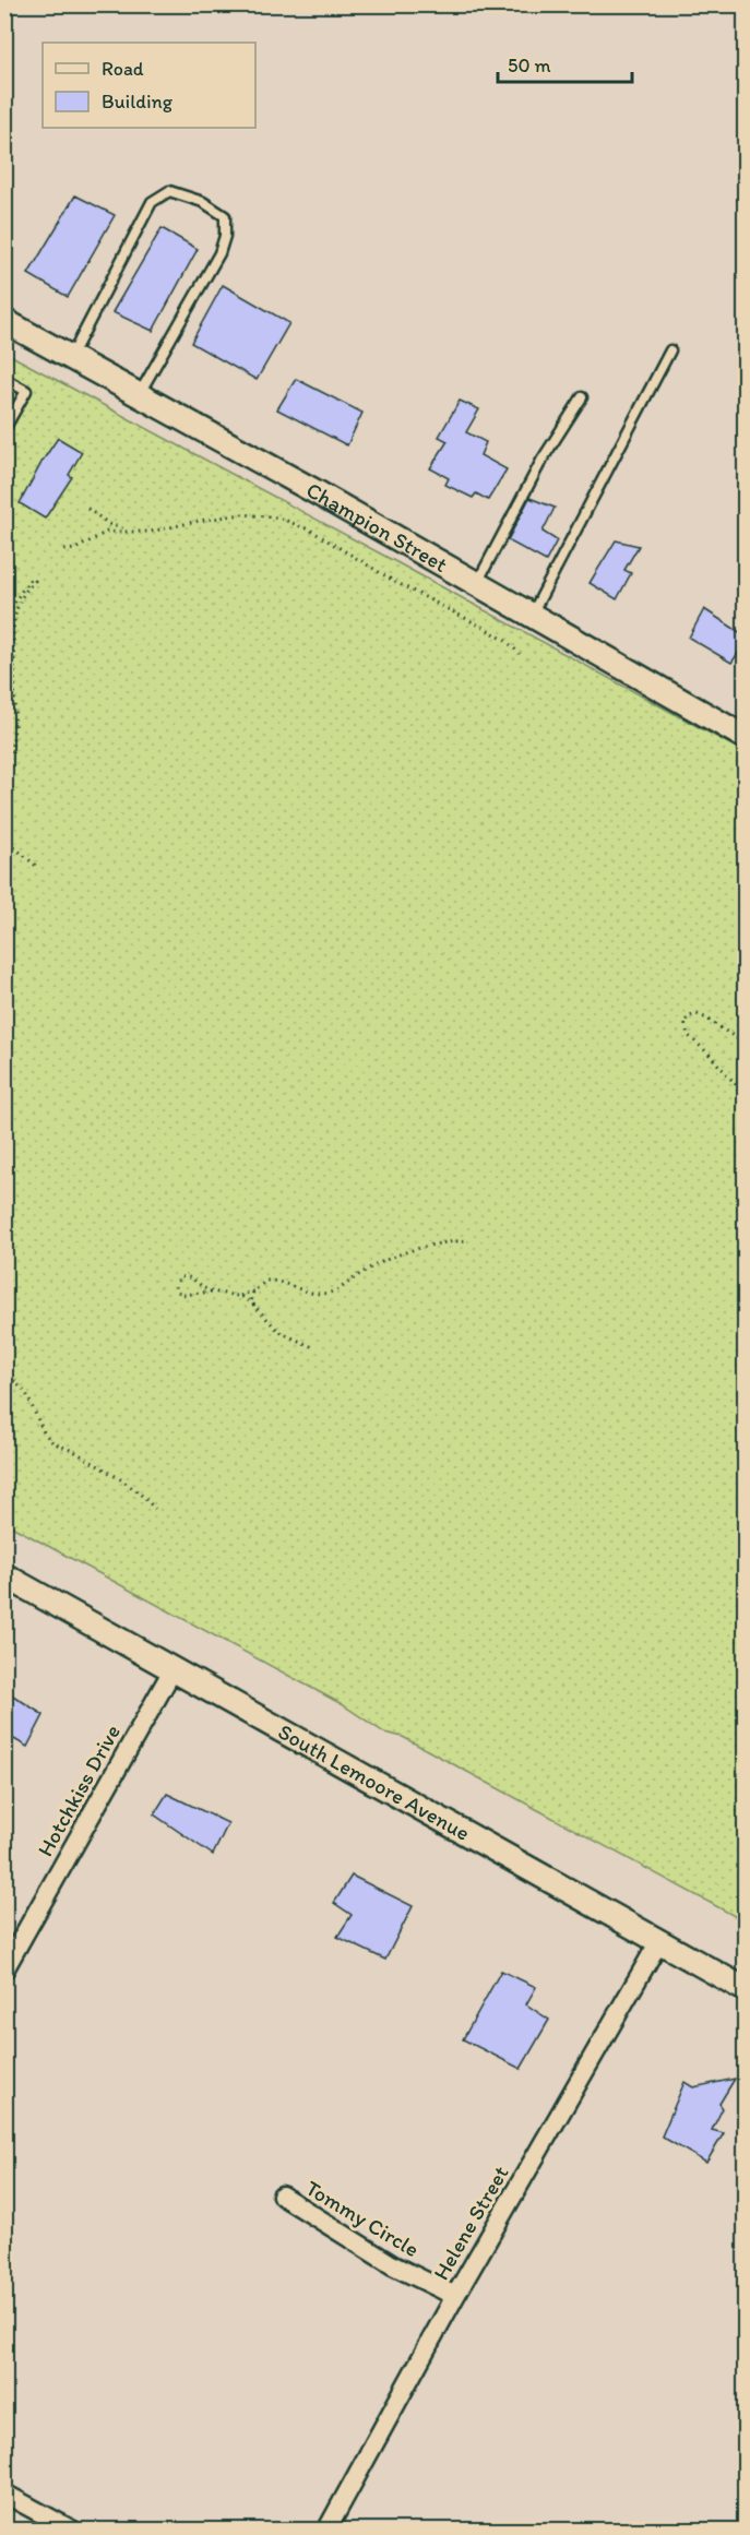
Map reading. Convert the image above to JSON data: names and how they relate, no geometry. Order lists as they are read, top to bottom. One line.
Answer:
{"streets":{"street":["Champion Street","South Lemoore Avenue","Hotchkiss Drive","Tommy Circle","Helene Street"]},"crossings":[["South Lemoore Avenue","Hotchkiss Drive"],["South Lemoore Avenue","Helene Street"],["Tommy Circle","Helene Street"]],"legend":["Road","Building"],"scale_bar":"50 m"}
